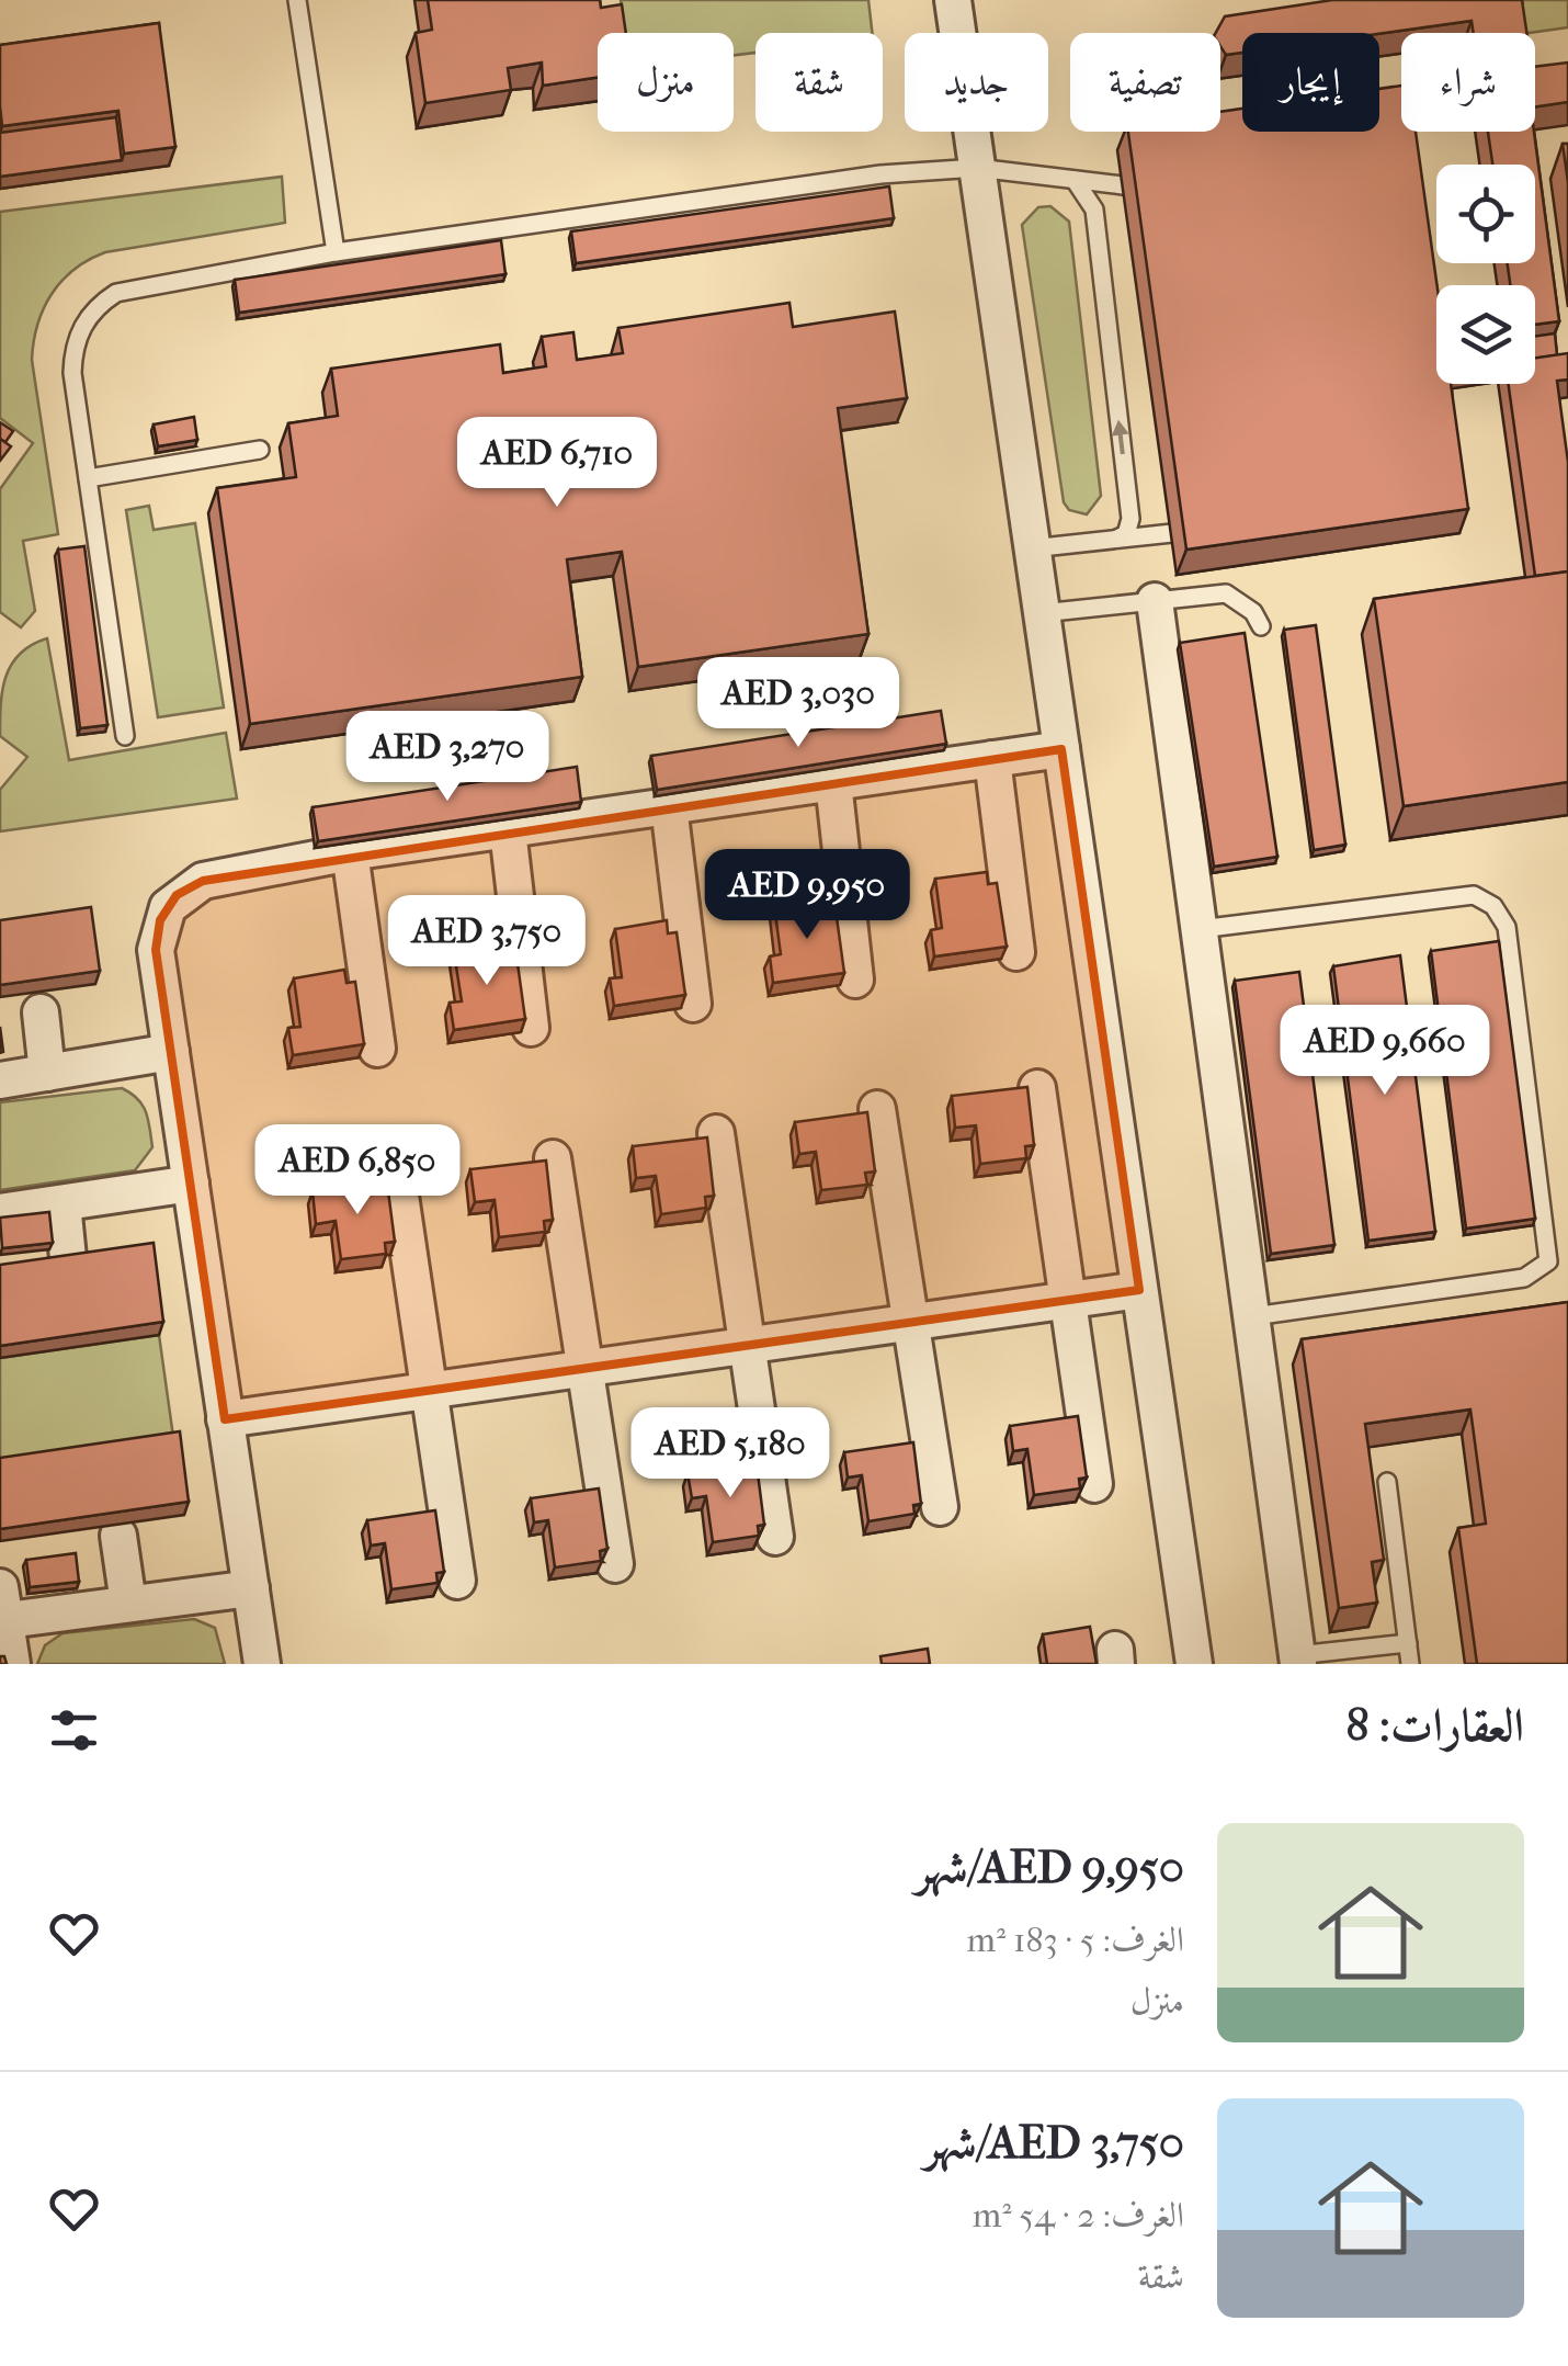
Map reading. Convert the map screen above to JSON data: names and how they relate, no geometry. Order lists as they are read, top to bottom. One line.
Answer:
{"page":{"chip":["شراء","إيجار","تصفية","جديد","شقة","منزل"],"price":["AED 6,710","AED 3,030","AED 3,270","AED 9,950","AED 3,750","AED 9,660","AED 6,850","AED 5,180"],"heading":"العقارات: 8","list":[{"name":"AED 9,950/شهر","note":"الغرف: 5 · 183 m² · منزل"},{"name":"AED 3,750/شهر","note":"الغرف: 2 · 54 m² · شقة"}]}}
